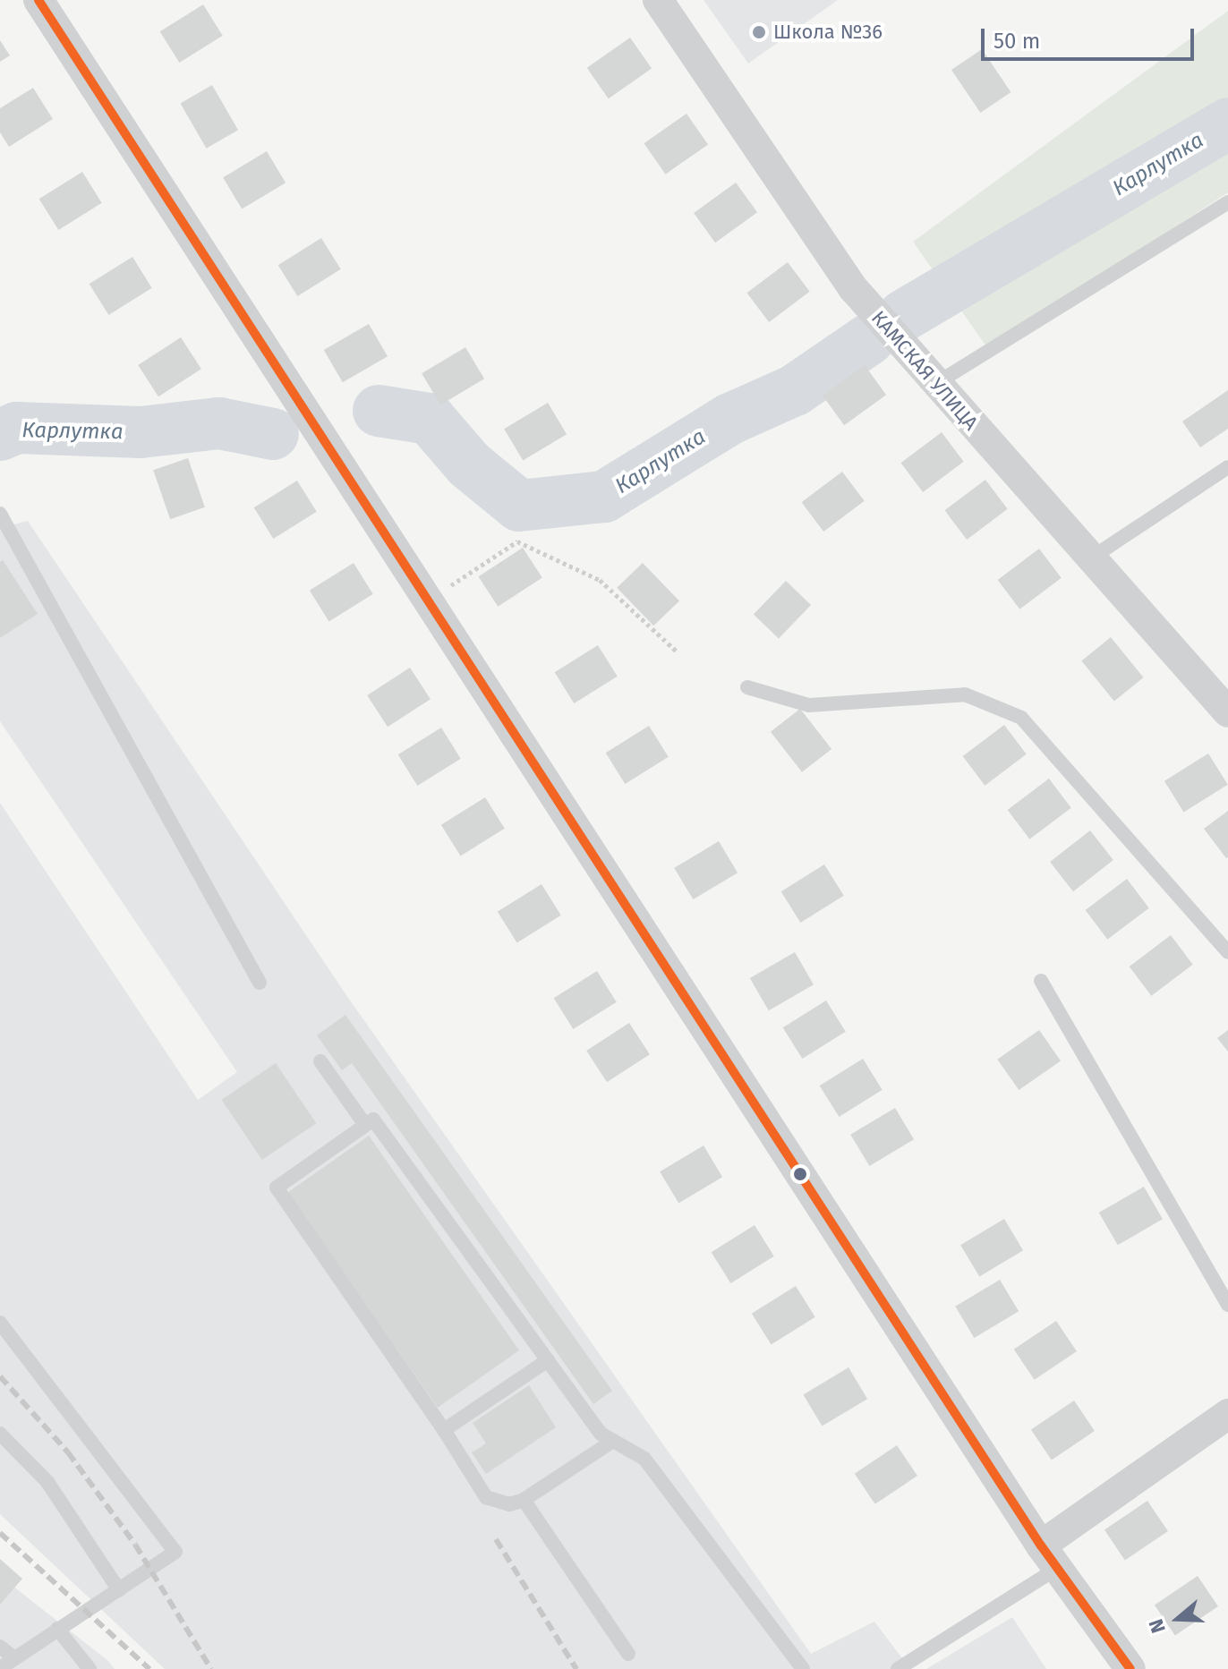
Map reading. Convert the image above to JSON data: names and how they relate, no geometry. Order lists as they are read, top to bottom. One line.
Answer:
{"streets":{"street":["КАМСКАЯ УЛИЦА"]},"water":["Карлутка"],"places":["Школа №36"],"scale_bar":"50 m","north":"left"}
